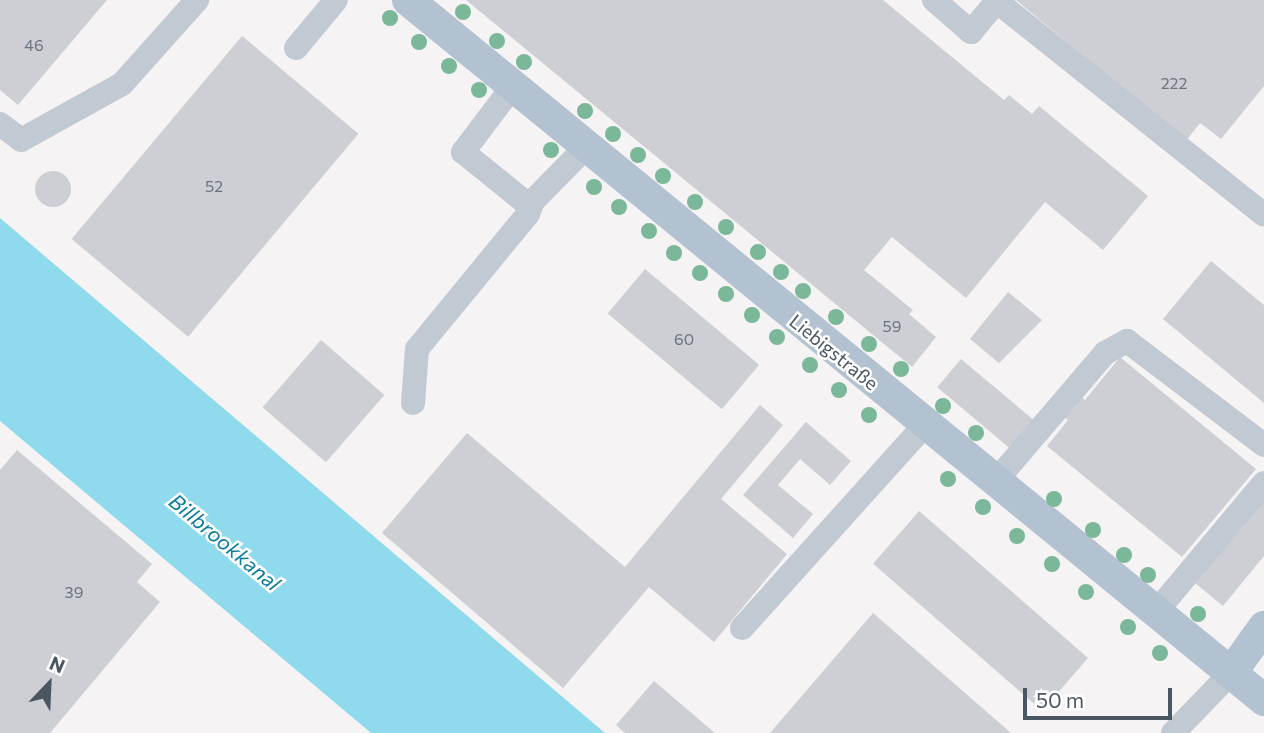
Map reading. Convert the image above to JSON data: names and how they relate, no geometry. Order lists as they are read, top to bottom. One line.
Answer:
{"streets":{"main road":["Liebigstraße"]},"water":["Billbrookkanal"],"house_numbers":["46","222","52","59","60","39"],"scale_bar":"50 m","north":"top right"}
